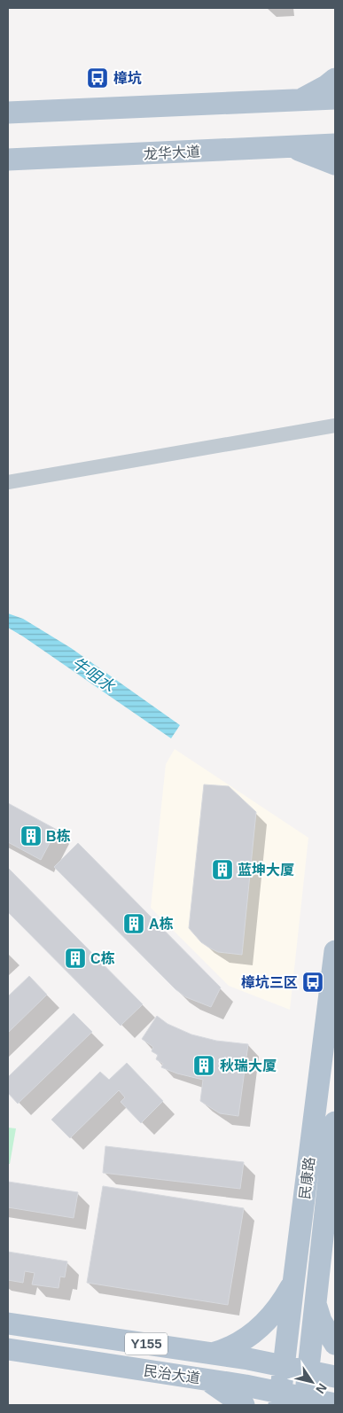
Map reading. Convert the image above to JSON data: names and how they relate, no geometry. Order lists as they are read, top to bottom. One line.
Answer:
{"streets":{"main road":["龙华大道","民康路","Y155","民治大道"]},"crossings":[["民康路","民治大道"]],"water":["牛咀水"],"places":{"bus stop":["樟坑","樟坑三区"],"building":["B栋","蓝坤大厦","A栋","C栋","秋瑞大厦"]},"north":"bottom right"}
